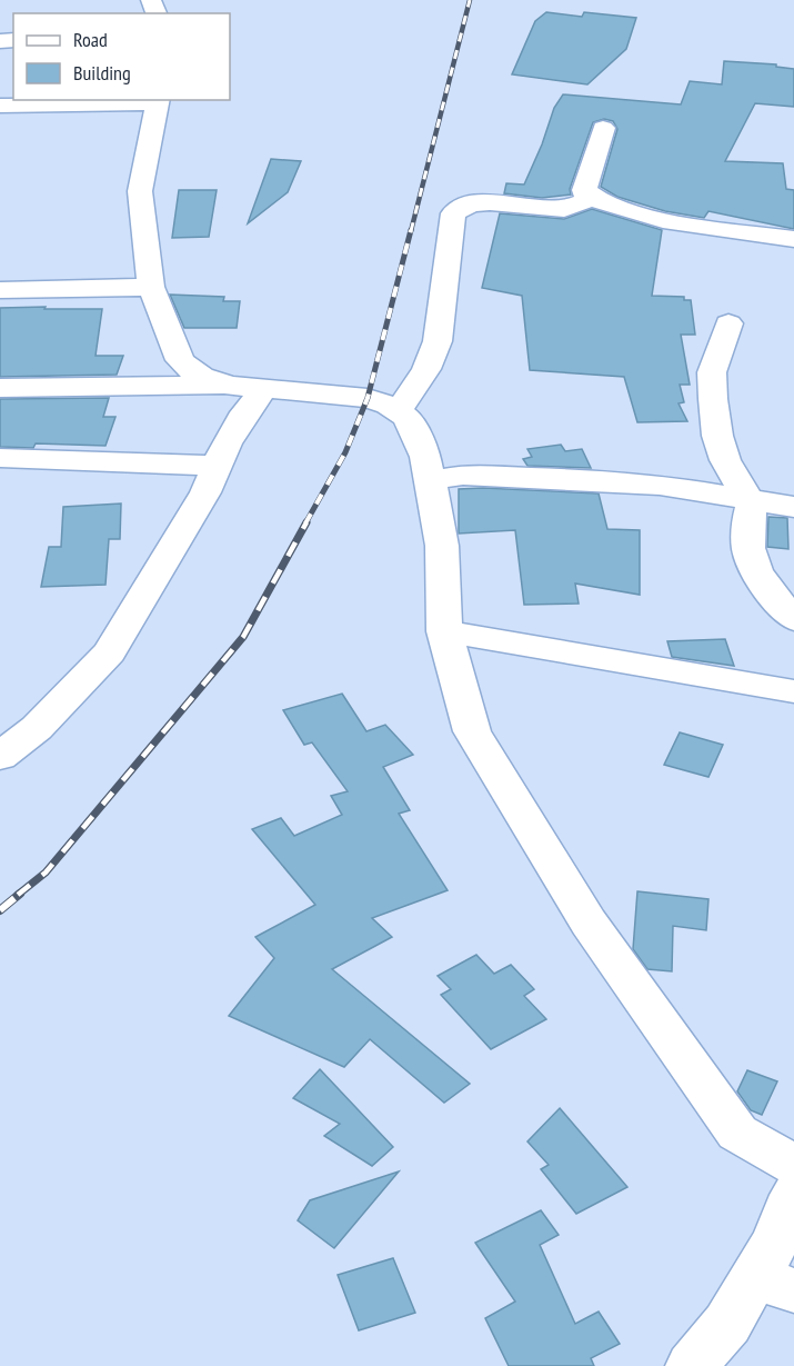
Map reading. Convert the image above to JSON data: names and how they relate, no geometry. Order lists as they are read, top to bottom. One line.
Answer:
{"legend":["Road","Building"]}
